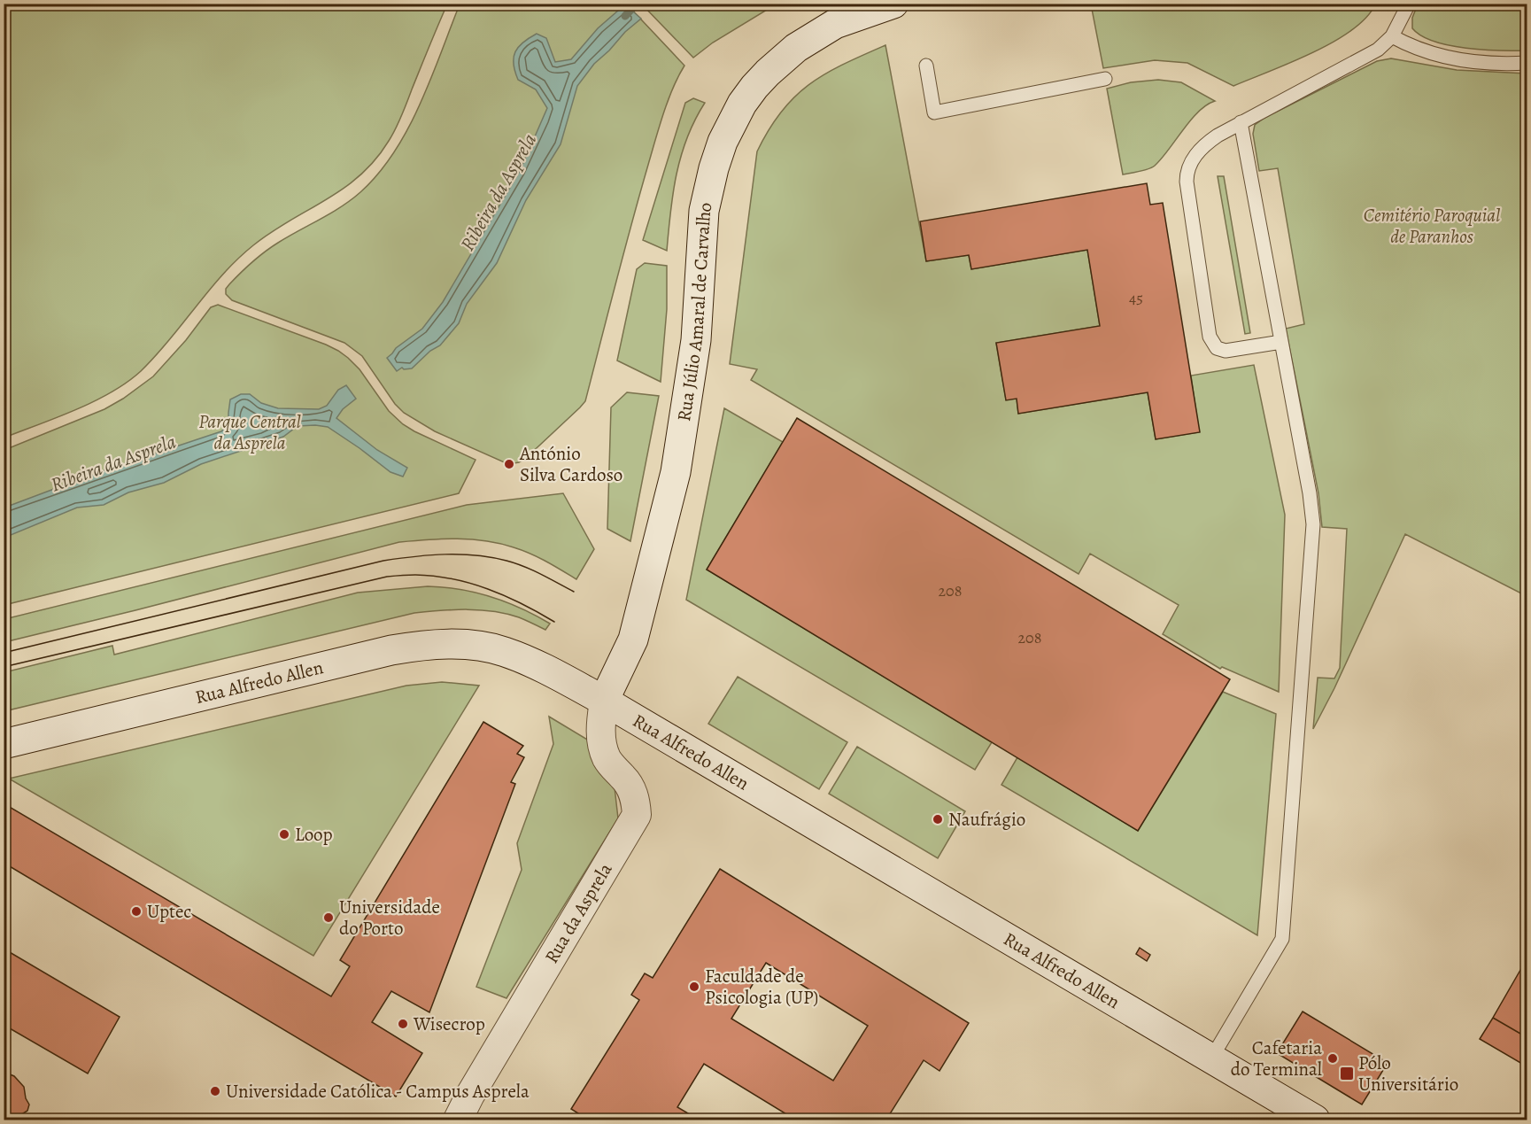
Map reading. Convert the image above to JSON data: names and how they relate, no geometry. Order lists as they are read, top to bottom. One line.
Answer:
{"streets":{"street":["Rua Júlio Amaral de Carvalho","Rua Alfredo Allen","Rua da Asprela"]},"crossings":[["Rua Júlio Amaral de Carvalho","Rua Alfredo Allen"],["Rua Júlio Amaral de Carvalho","Rua da Asprela"],["Rua Alfredo Allen","Rua da Asprela"]],"water":["Ribeira da Asprela"],"parks":["Cemitério Paroquial de Paranhos","Parque Central da Asprela"],"places":{"other":["António Silva Cardoso","Naufrágio","Loop","Uptec","Universidade do Porto","Faculdade de Psicologia (UP)","Wisecrop","Cafetaria do Terminal","Universidade Católica - Campus Asprela"],"transit":["Pólo Universitário"]},"house_numbers":["45","208","208"]}
